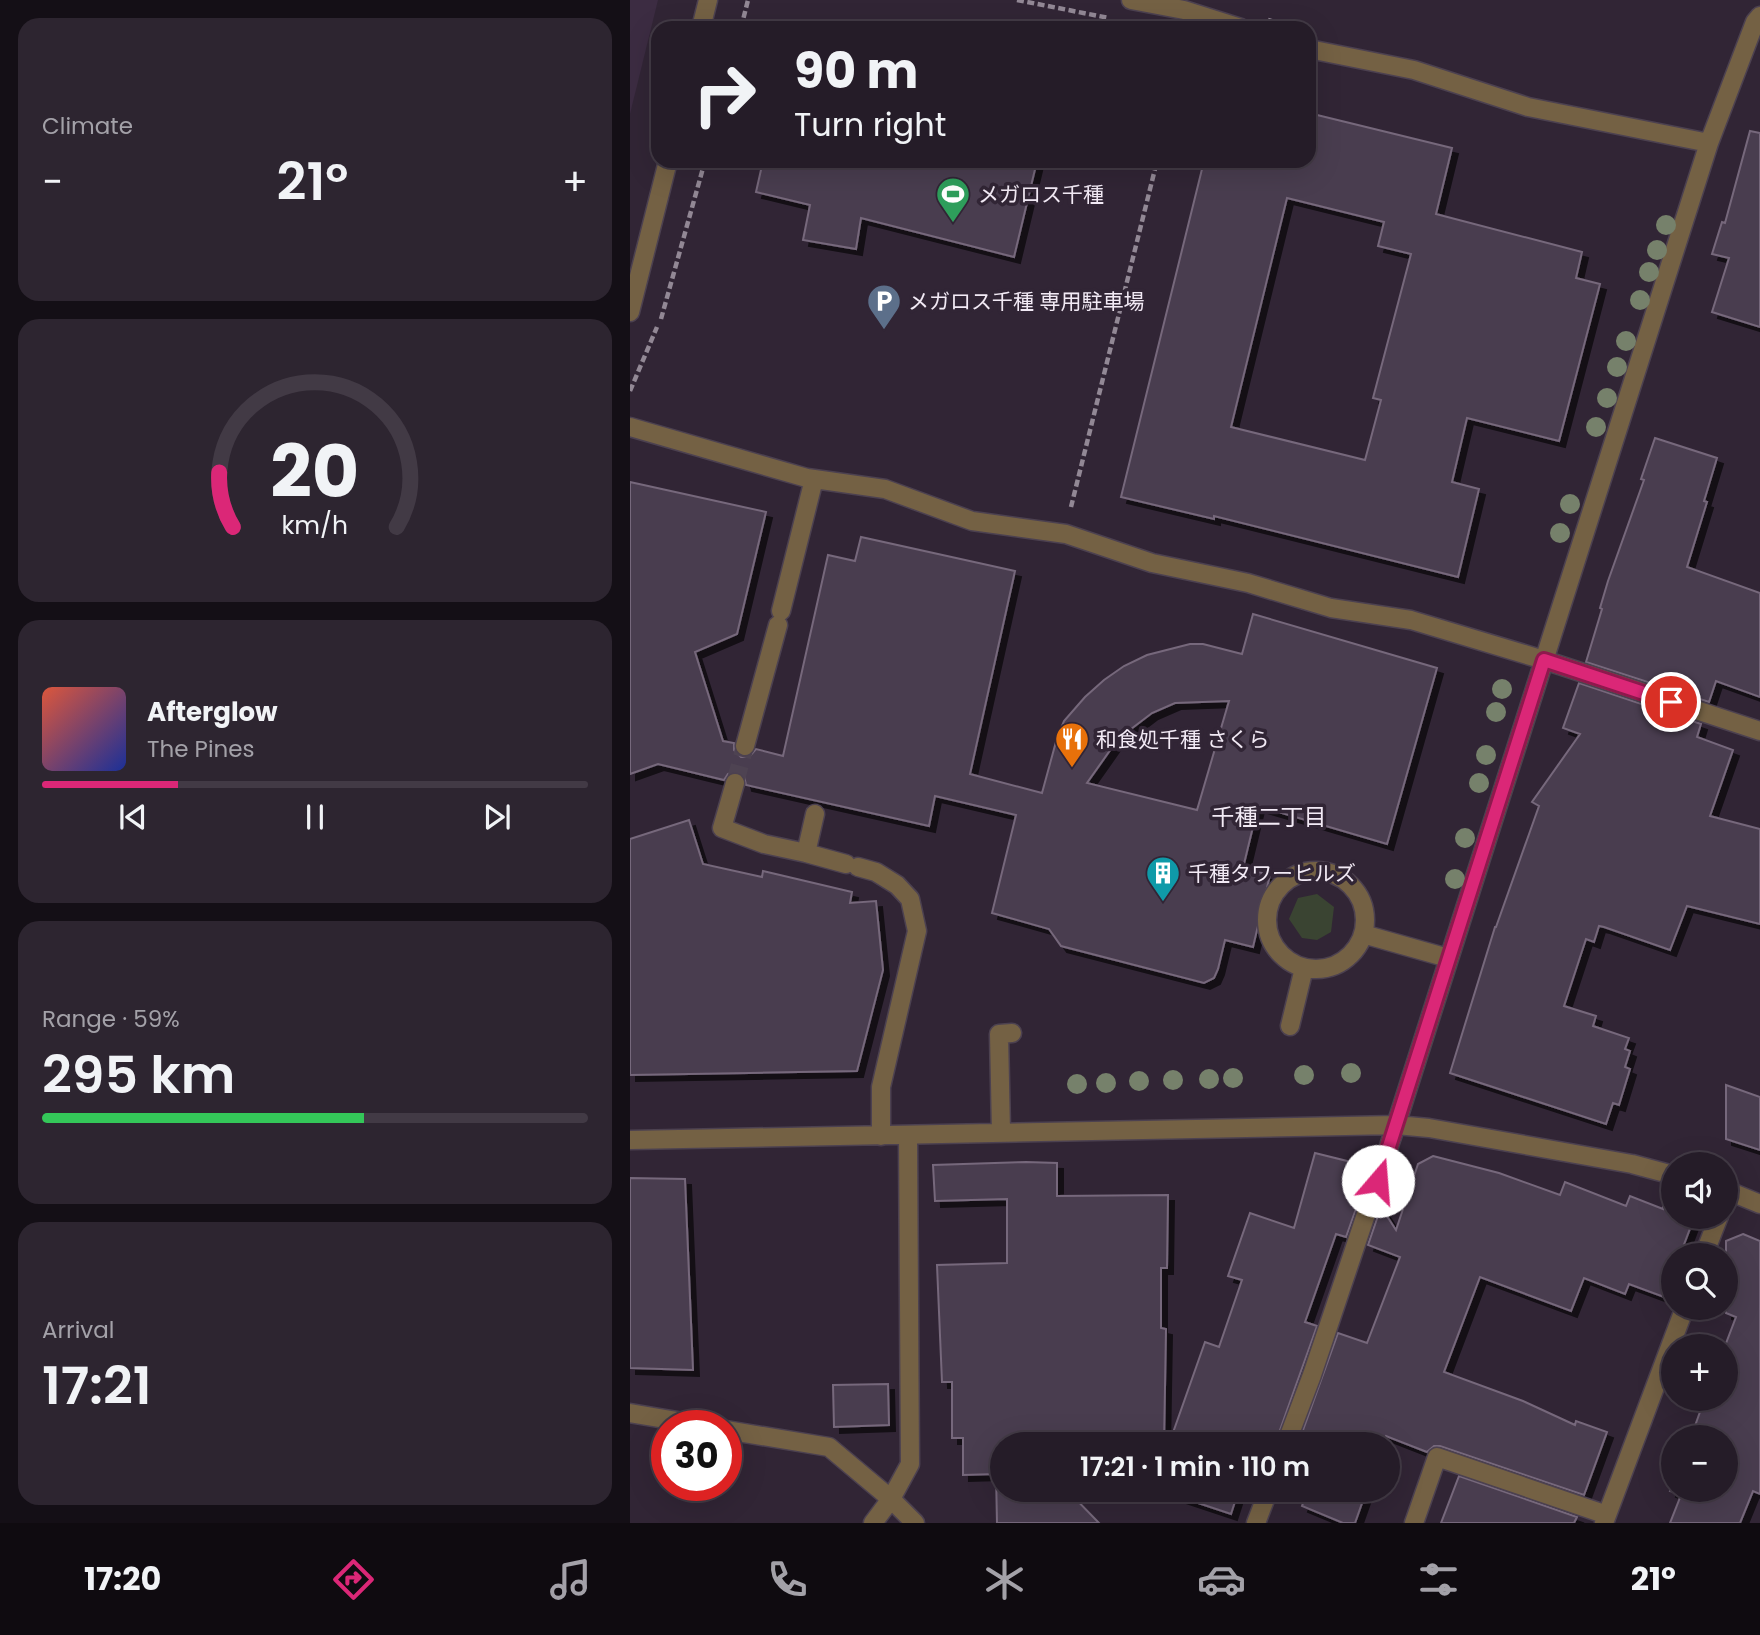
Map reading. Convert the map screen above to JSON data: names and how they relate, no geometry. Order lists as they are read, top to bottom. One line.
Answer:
{"districts":["千種二丁目"],"places":{"sports":["メガロス千種"],"parking":["メガロス千種 専用駐車場"],"restaurant":["和食処千種 さくら"],"building":["千種タワーヒルズ"]},"page":{"tile":["Climate",["Range · 59%","295 km"],["Arrival","17:21"]],"turn":["90 m","Turn right"],"heat":["−","21°","+"],"song":["Afterglow","The Pines"],"map_buttons":["+","−"],"limit":"30","trip":"17:21 · 1 min · 110 m","tabs":["17:20","21°"],"gauge":["20","km/h"]}}
